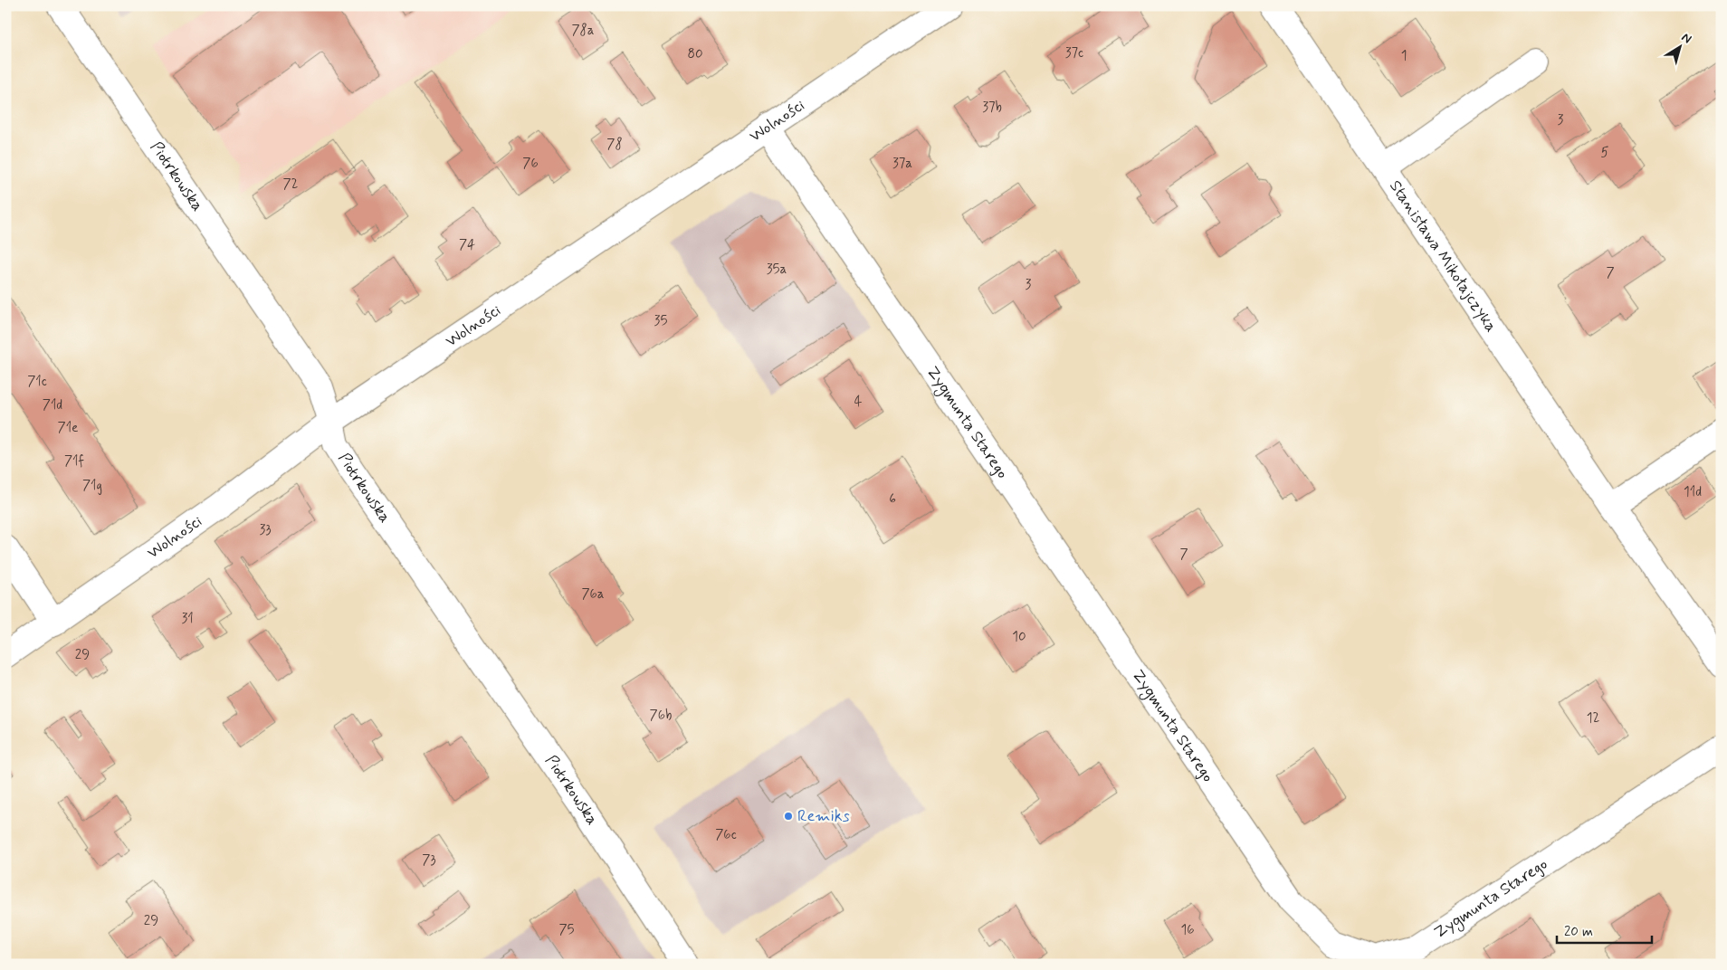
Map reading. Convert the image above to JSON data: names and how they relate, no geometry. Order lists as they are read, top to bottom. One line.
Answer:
{"streets":{"street":["Wolności","Piotrkowska","Stanisława Mikołajczyka","Zygmunta Starego"]},"crossings":[["Wolności","Piotrkowska"],["Wolności","Zygmunta Starego"]],"places":["Remiks"],"house_numbers":["78a","37c","80","1","37b","3","78","5","76","37a","72","74","35a","7","3","35","71c","4","71d","71e","71f","71g","11d","6","33","7","76a","31","10","29","76b","12","76c","73","29","75","16"],"scale_bar":"20 m","north":"top right"}
